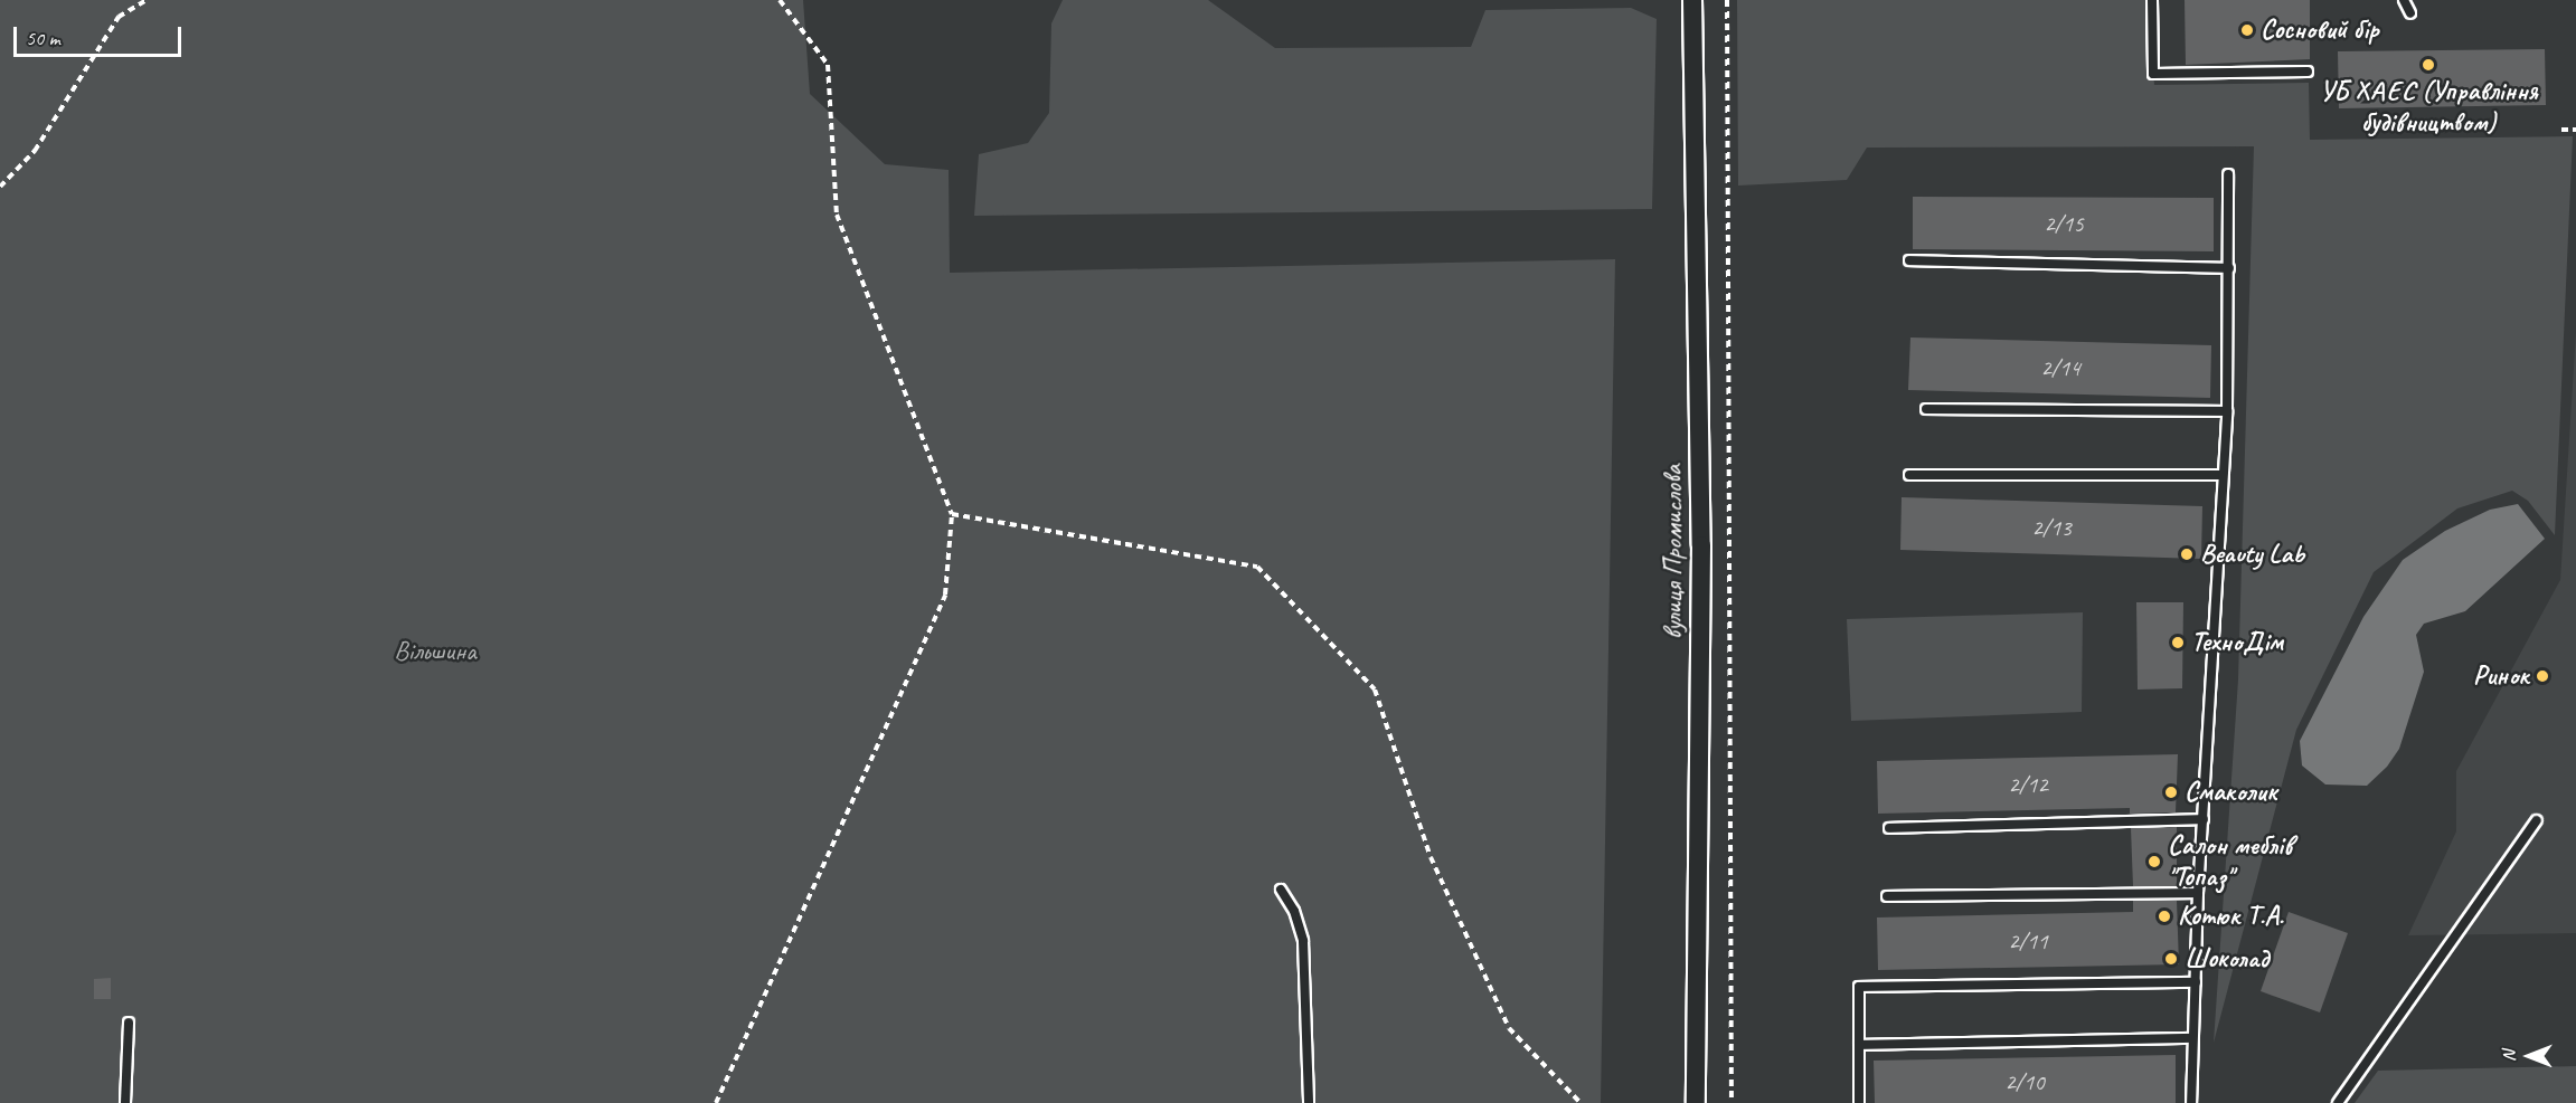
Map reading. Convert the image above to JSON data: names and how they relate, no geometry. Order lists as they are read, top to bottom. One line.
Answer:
{"streets":{"street":["вулиця Промислова"]},"parks":["Вільшина"],"places":["Сосновий бір","УБ ХАЕС (Управління будівництвом)","Beauty Lab","ТехноДім","Ринок","Смаколик","Салон меблів \"Топаз\"","Котюк Т.А.","Шоколад"],"house_numbers":["2/15","2/14","2/13","2/12","2/11","2/10"],"scale_bar":"50 m","north":"left"}
